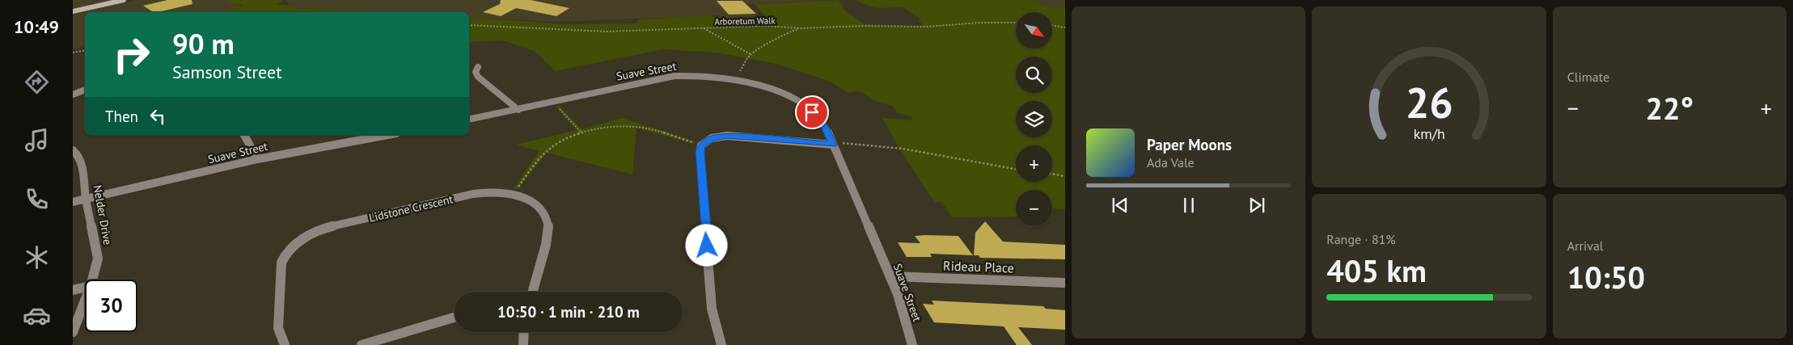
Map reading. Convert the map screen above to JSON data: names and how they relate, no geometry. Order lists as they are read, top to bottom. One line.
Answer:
{"streets":{"street":["Suave Street","Lidstone Crescent","Nelder Drive","Rideau Place"],"path":["Arboretum Walk"]},"crossings":[["Suave Street","Nelder Drive"],["Suave Street","Rideau Place"]],"north":"bottom right","page":{"tabs":"10:49","tile":["Climate",["Range · 81%","405 km"],["Arrival","10:50"]],"map_buttons":["+","−"],"turn":["90 m","Samson Street"],"heat":["−","22°","+"],"then":"Then","song":["Paper Moons","Ada Vale"],"limit":"30","trip":"10:50 · 1 min · 210 m","gauge":["26","km/h"]}}
